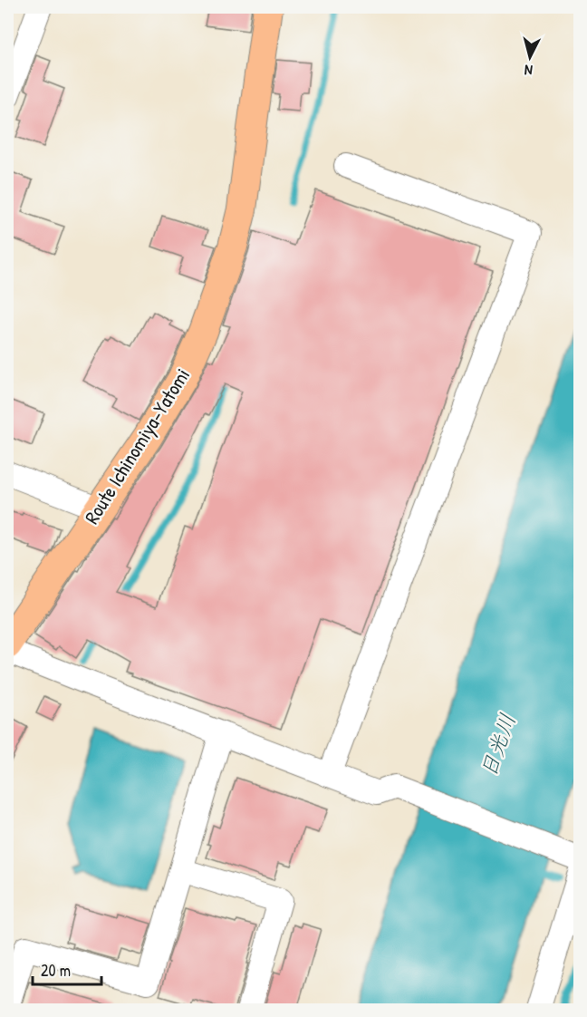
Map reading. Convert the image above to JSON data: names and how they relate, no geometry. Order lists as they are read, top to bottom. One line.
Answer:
{"streets":{"main road":["Route Ichinomiya-Yatomi"]},"water":["日光川"],"scale_bar":"20 m","north":"bottom"}
